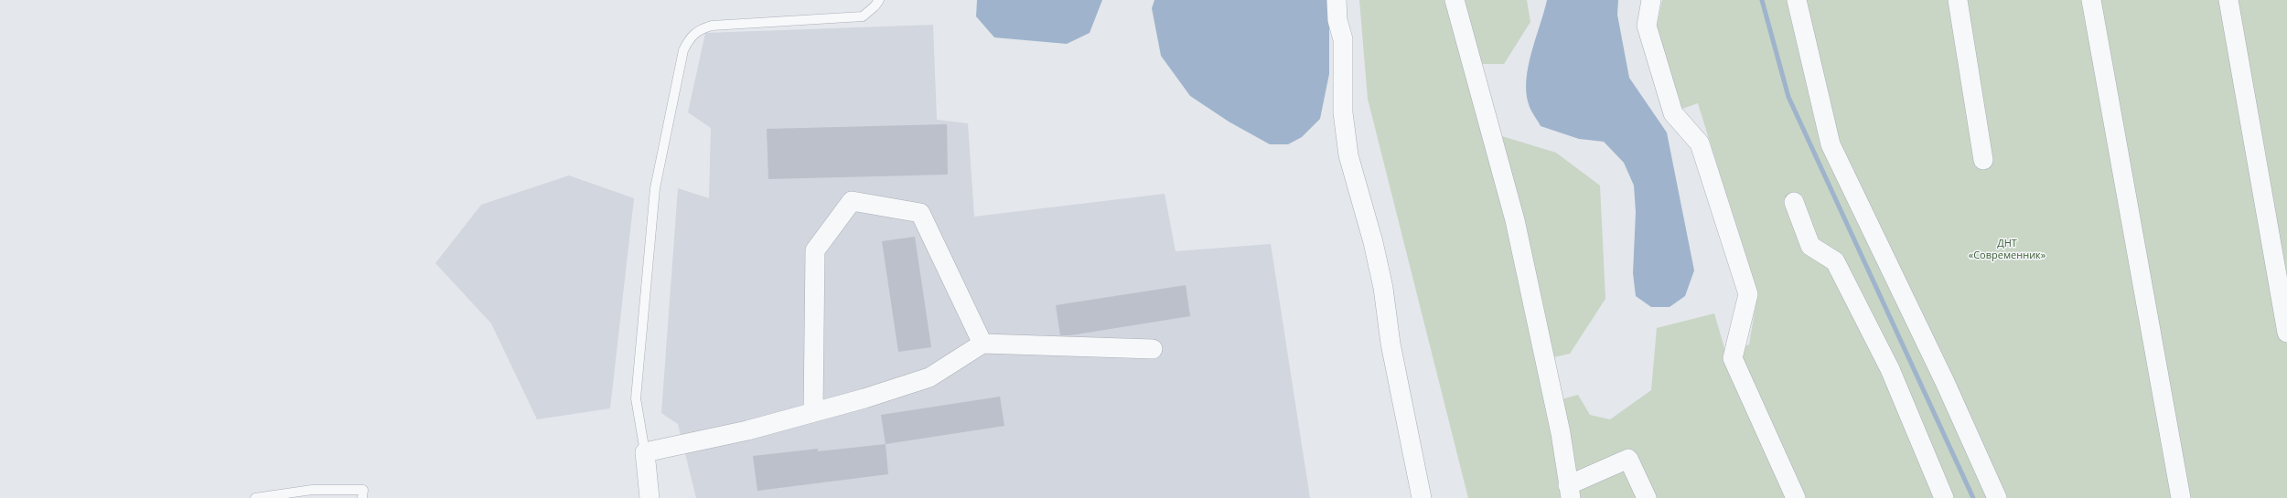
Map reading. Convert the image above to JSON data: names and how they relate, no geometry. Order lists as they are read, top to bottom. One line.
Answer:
{"parks":["ДНТ «Современник»"]}
